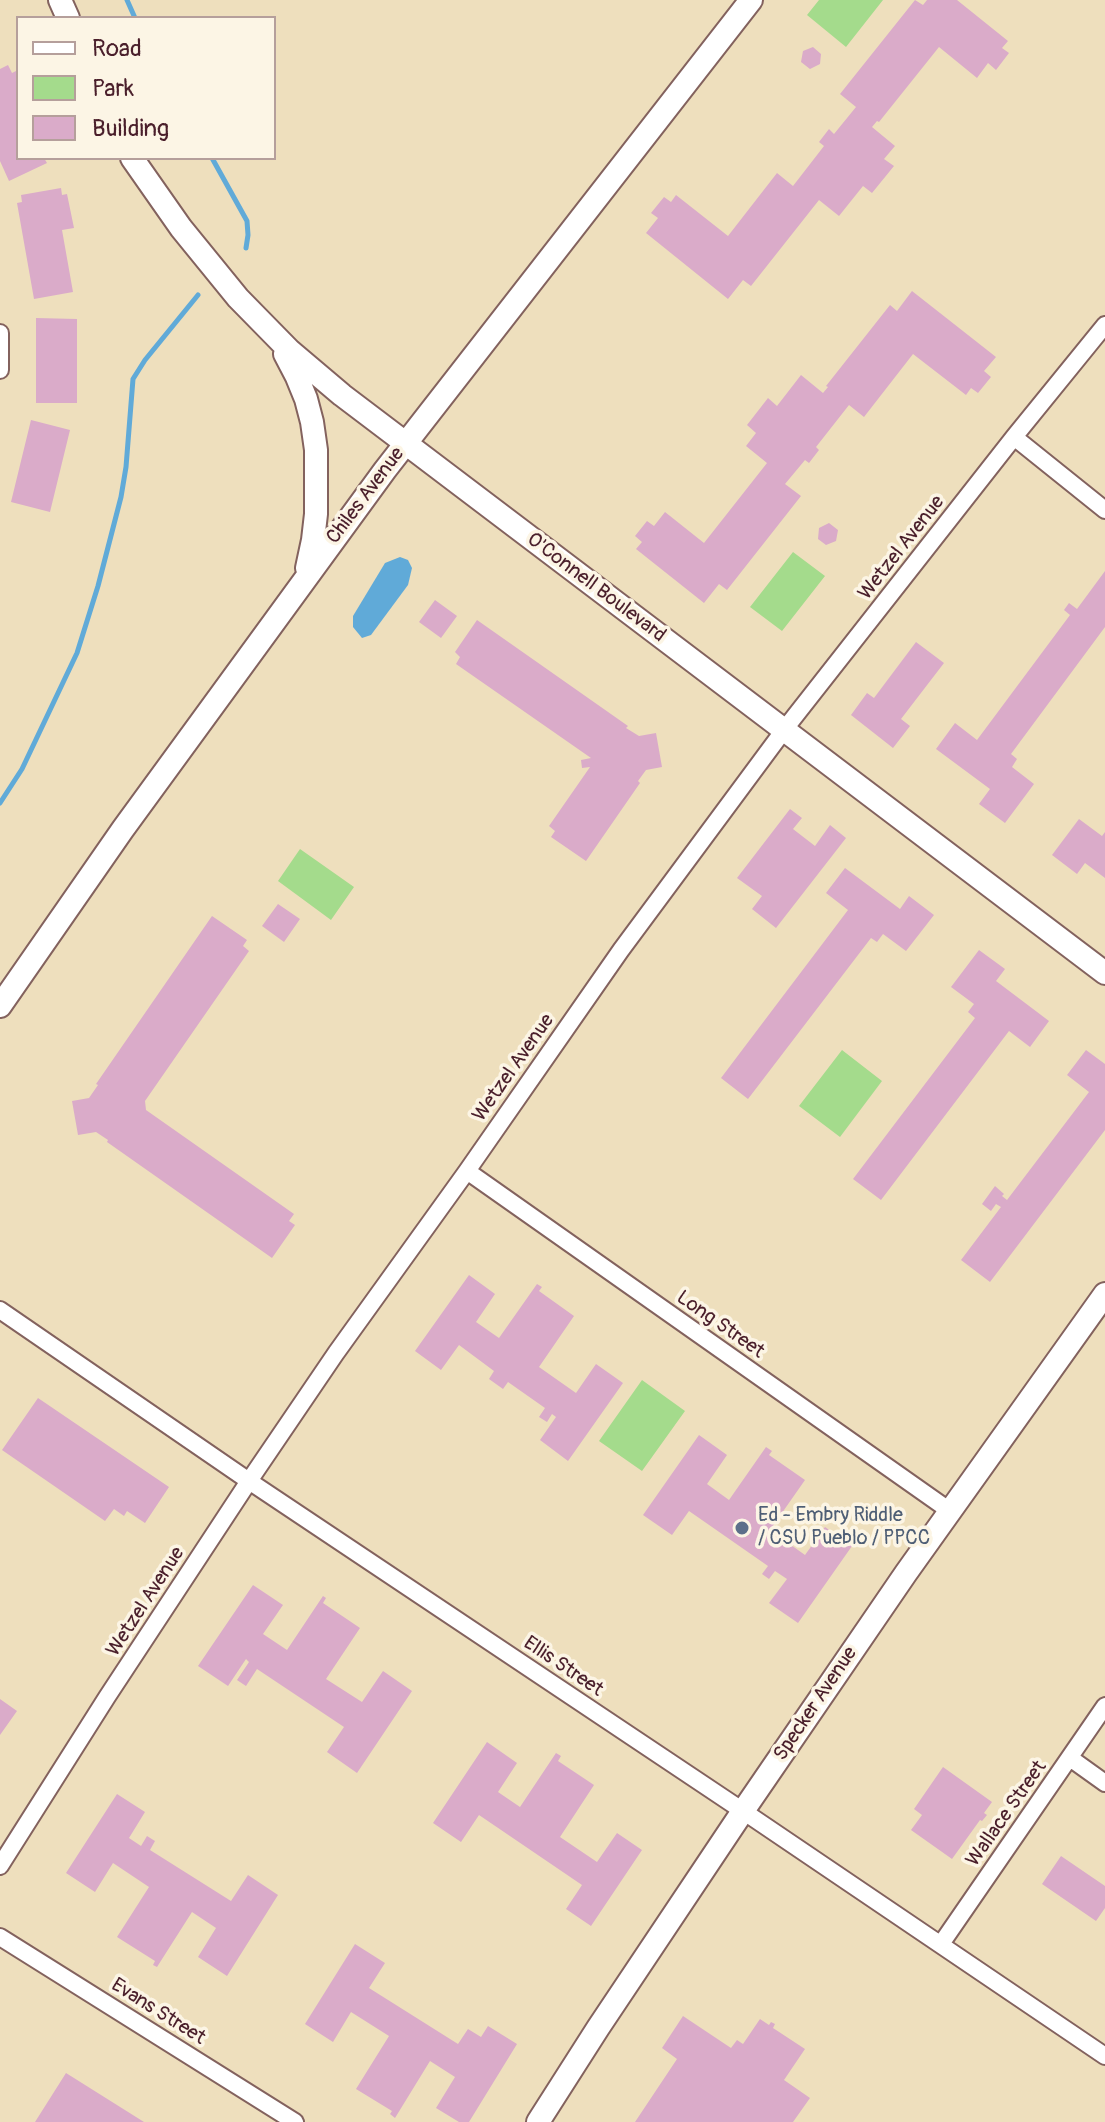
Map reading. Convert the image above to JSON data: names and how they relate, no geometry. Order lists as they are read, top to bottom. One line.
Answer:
{"streets":{"street":["Chiles Avenue","Wetzel Avenue","O'Connell Boulevard","Long Street","Ellis Street","Specker Avenue","Wallace Street","Evans Street"]},"crossings":[["Chiles Avenue","O'Connell Boulevard"],["Wetzel Avenue","O'Connell Boulevard"],["Wetzel Avenue","Long Street"],["Wetzel Avenue","Ellis Street"],["Long Street","Specker Avenue"],["Ellis Street","Specker Avenue"],["Ellis Street","Wallace Street"]],"places":["Ed - Embry Riddle / CSU Pueblo / PPCC"],"legend":["Road","Park","Building"]}
